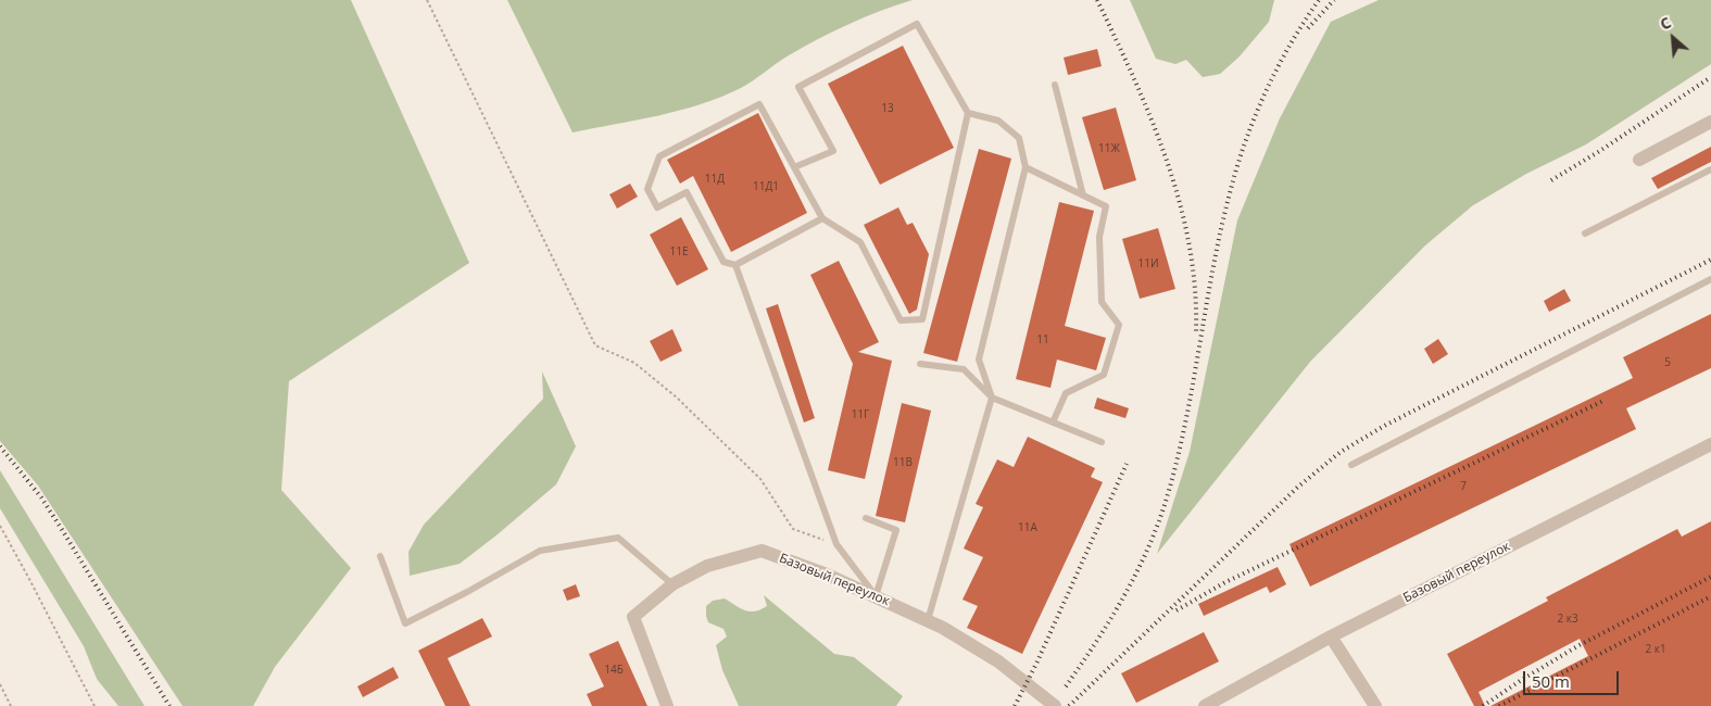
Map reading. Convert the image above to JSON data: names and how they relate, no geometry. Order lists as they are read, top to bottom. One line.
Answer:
{"streets":{"street":["Базовый переулок"]},"house_numbers":["13","11Ж","11Д","11Д1","11Е","11И","11","5","11Г","11В","7","11А","2 к3","2 к1","14Б"],"scale_bar":"50 m","north":"top left"}
